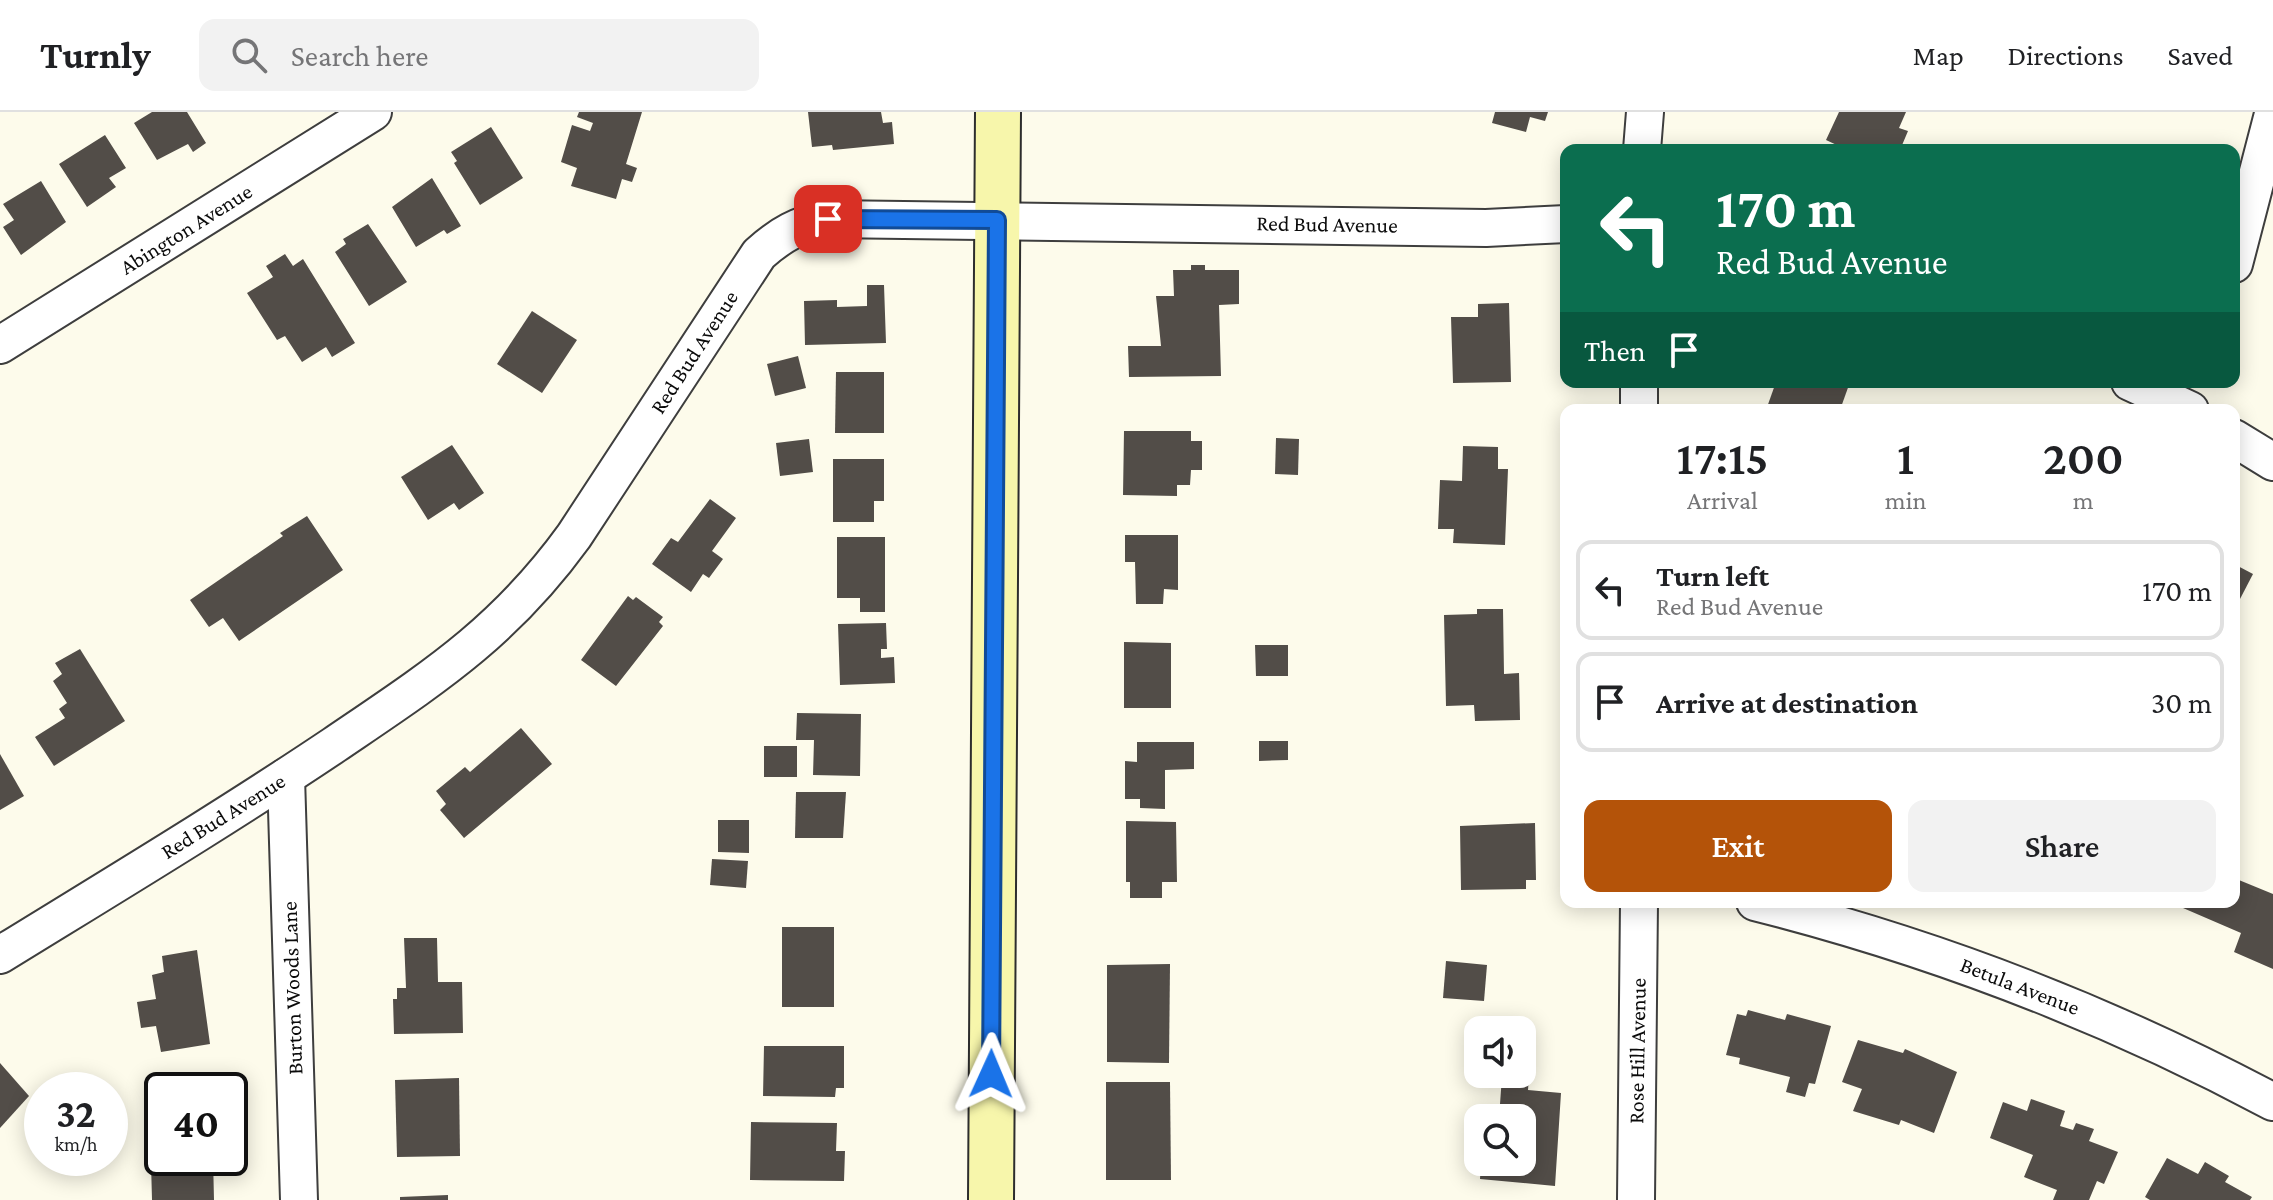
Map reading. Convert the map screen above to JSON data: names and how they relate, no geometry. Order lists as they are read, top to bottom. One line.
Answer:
{"streets":{"street":["Red Bud Avenue","Abington Avenue","Betula Avenue","Burton Woods Lane","Rose Hill Avenue"]},"crossings":[["Red Bud Avenue","Burton Woods Lane"]],"page":{"header":"Turnly","search":"Search here","nav":["Map","Directions","Saved"],"turn":["170 m","Red Bud Avenue"],"then":"Then","eta":["17:15","Arrival","1","min","200","m"],"list":[{"name":"Turn left","note":"Red Bud Avenue","value":"170 m"},{"name":"Arrive at destination","value":"30 m"}],"buttons":["Exit","Share"],"speed":"32 km/h","limit":"40"}}
